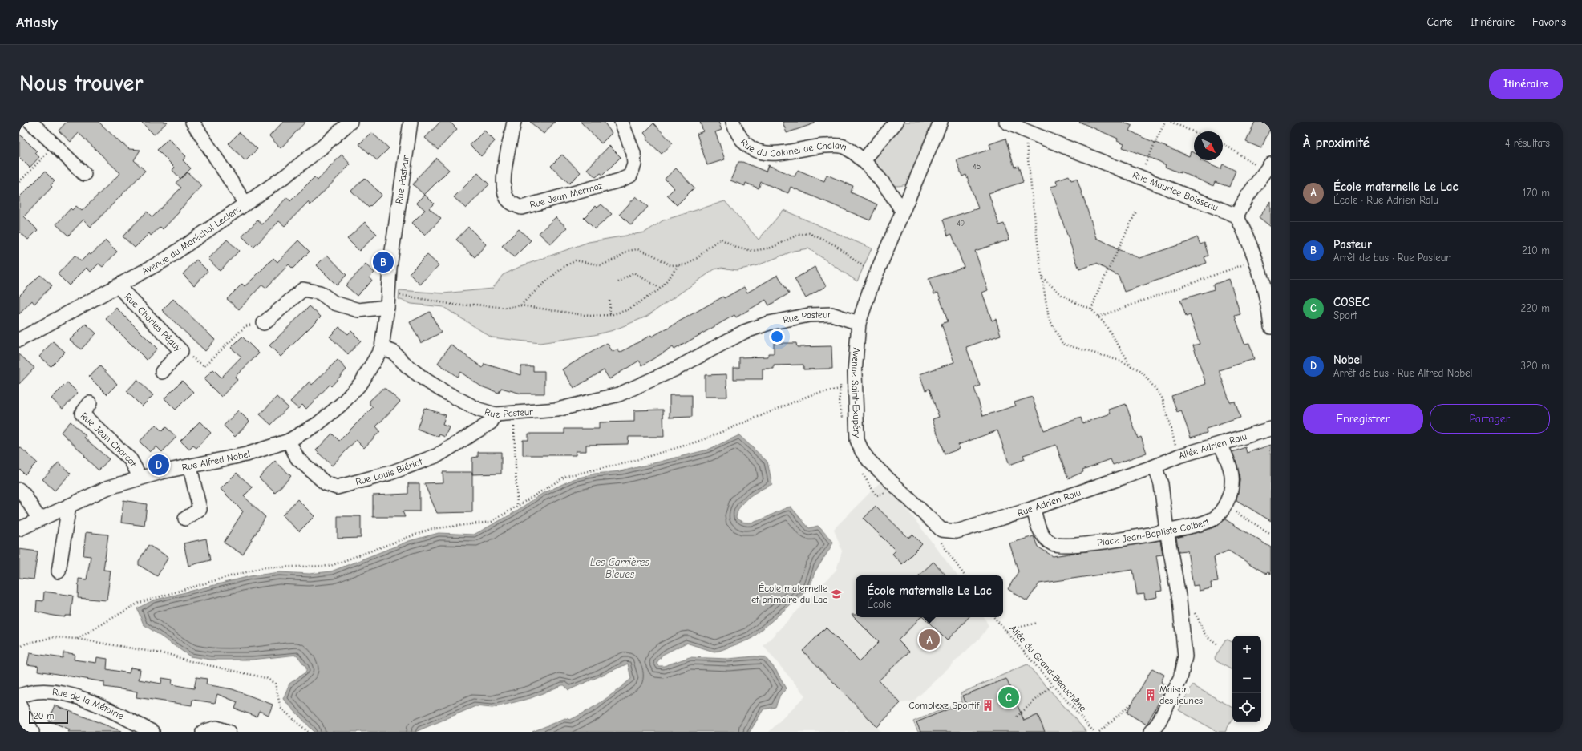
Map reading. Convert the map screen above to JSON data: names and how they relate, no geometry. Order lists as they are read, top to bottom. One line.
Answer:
{"streets":{"street":["Rue du Colonel de Chalain","Rue Pasteur","Rue Maurice Boisseau","Rue Jean Mermoz","Avenue du Maréchal Leclerc","Rue Charles Péguy","Avenue Saint-Exupéry","Rue Jean Charcot","Allée Adrien Ralu","Rue Alfred Nobel","Rue Louis Blériot","Rue Adrien Ralu","Place Jean-Baptiste Colbert","Rue de la Métairie"],"path":["Allée du Grand-Beauchêne"]},"crossings":[["Rue du Colonel de Chalain","Avenue Saint-Exupéry"],["Rue Pasteur","Avenue Saint-Exupéry"],["Rue Pasteur","Rue Alfred Nobel"],["Rue Pasteur","Rue Louis Blériot"],["Avenue du Maréchal Leclerc","Rue Charles Péguy"],["Avenue Saint-Exupéry","Rue Adrien Ralu"],["Rue Jean Charcot","Rue Alfred Nobel"],["Allée Adrien Ralu","Rue Adrien Ralu"],["Allée Adrien Ralu","Place Jean-Baptiste Colbert"],["Rue Alfred Nobel","Rue Louis Blériot"],["Rue Adrien Ralu","Place Jean-Baptiste Colbert"]],"water":["Les Carrières Bleues"],"places":{"school or university":["École maternelle et primaire du Lac"],"building":["Maison des jeunes","Complexe Sportif"]},"house_numbers":["45","49"],"scale_bar":"20 m","north":"bottom right","page":{"header":"Atlasly","nav":["Carte","Itinéraire","Favoris"],"buttons":["Itinéraire",["Enregistrer","Partager"]],"title":"Nous trouver","heading":["À proximité","4 résultats"],"list":[{"mark":"A","name":"École maternelle Le Lac","note":"École · Rue Adrien Ralu","value":"170 m"},{"mark":"B","name":"Pasteur","note":"Arrêt de bus · Rue Pasteur","value":"210 m"},{"mark":"C","name":"COSEC","note":"Sport","value":"220 m"},{"mark":"D","name":"Nobel","note":"Arrêt de bus · Rue Alfred Nobel","value":"320 m"}],"pins":["B","D","A","C"],"popup":["École maternelle Le Lac","École"],"map_buttons":["+","−"],"scale":"20 m"}}
